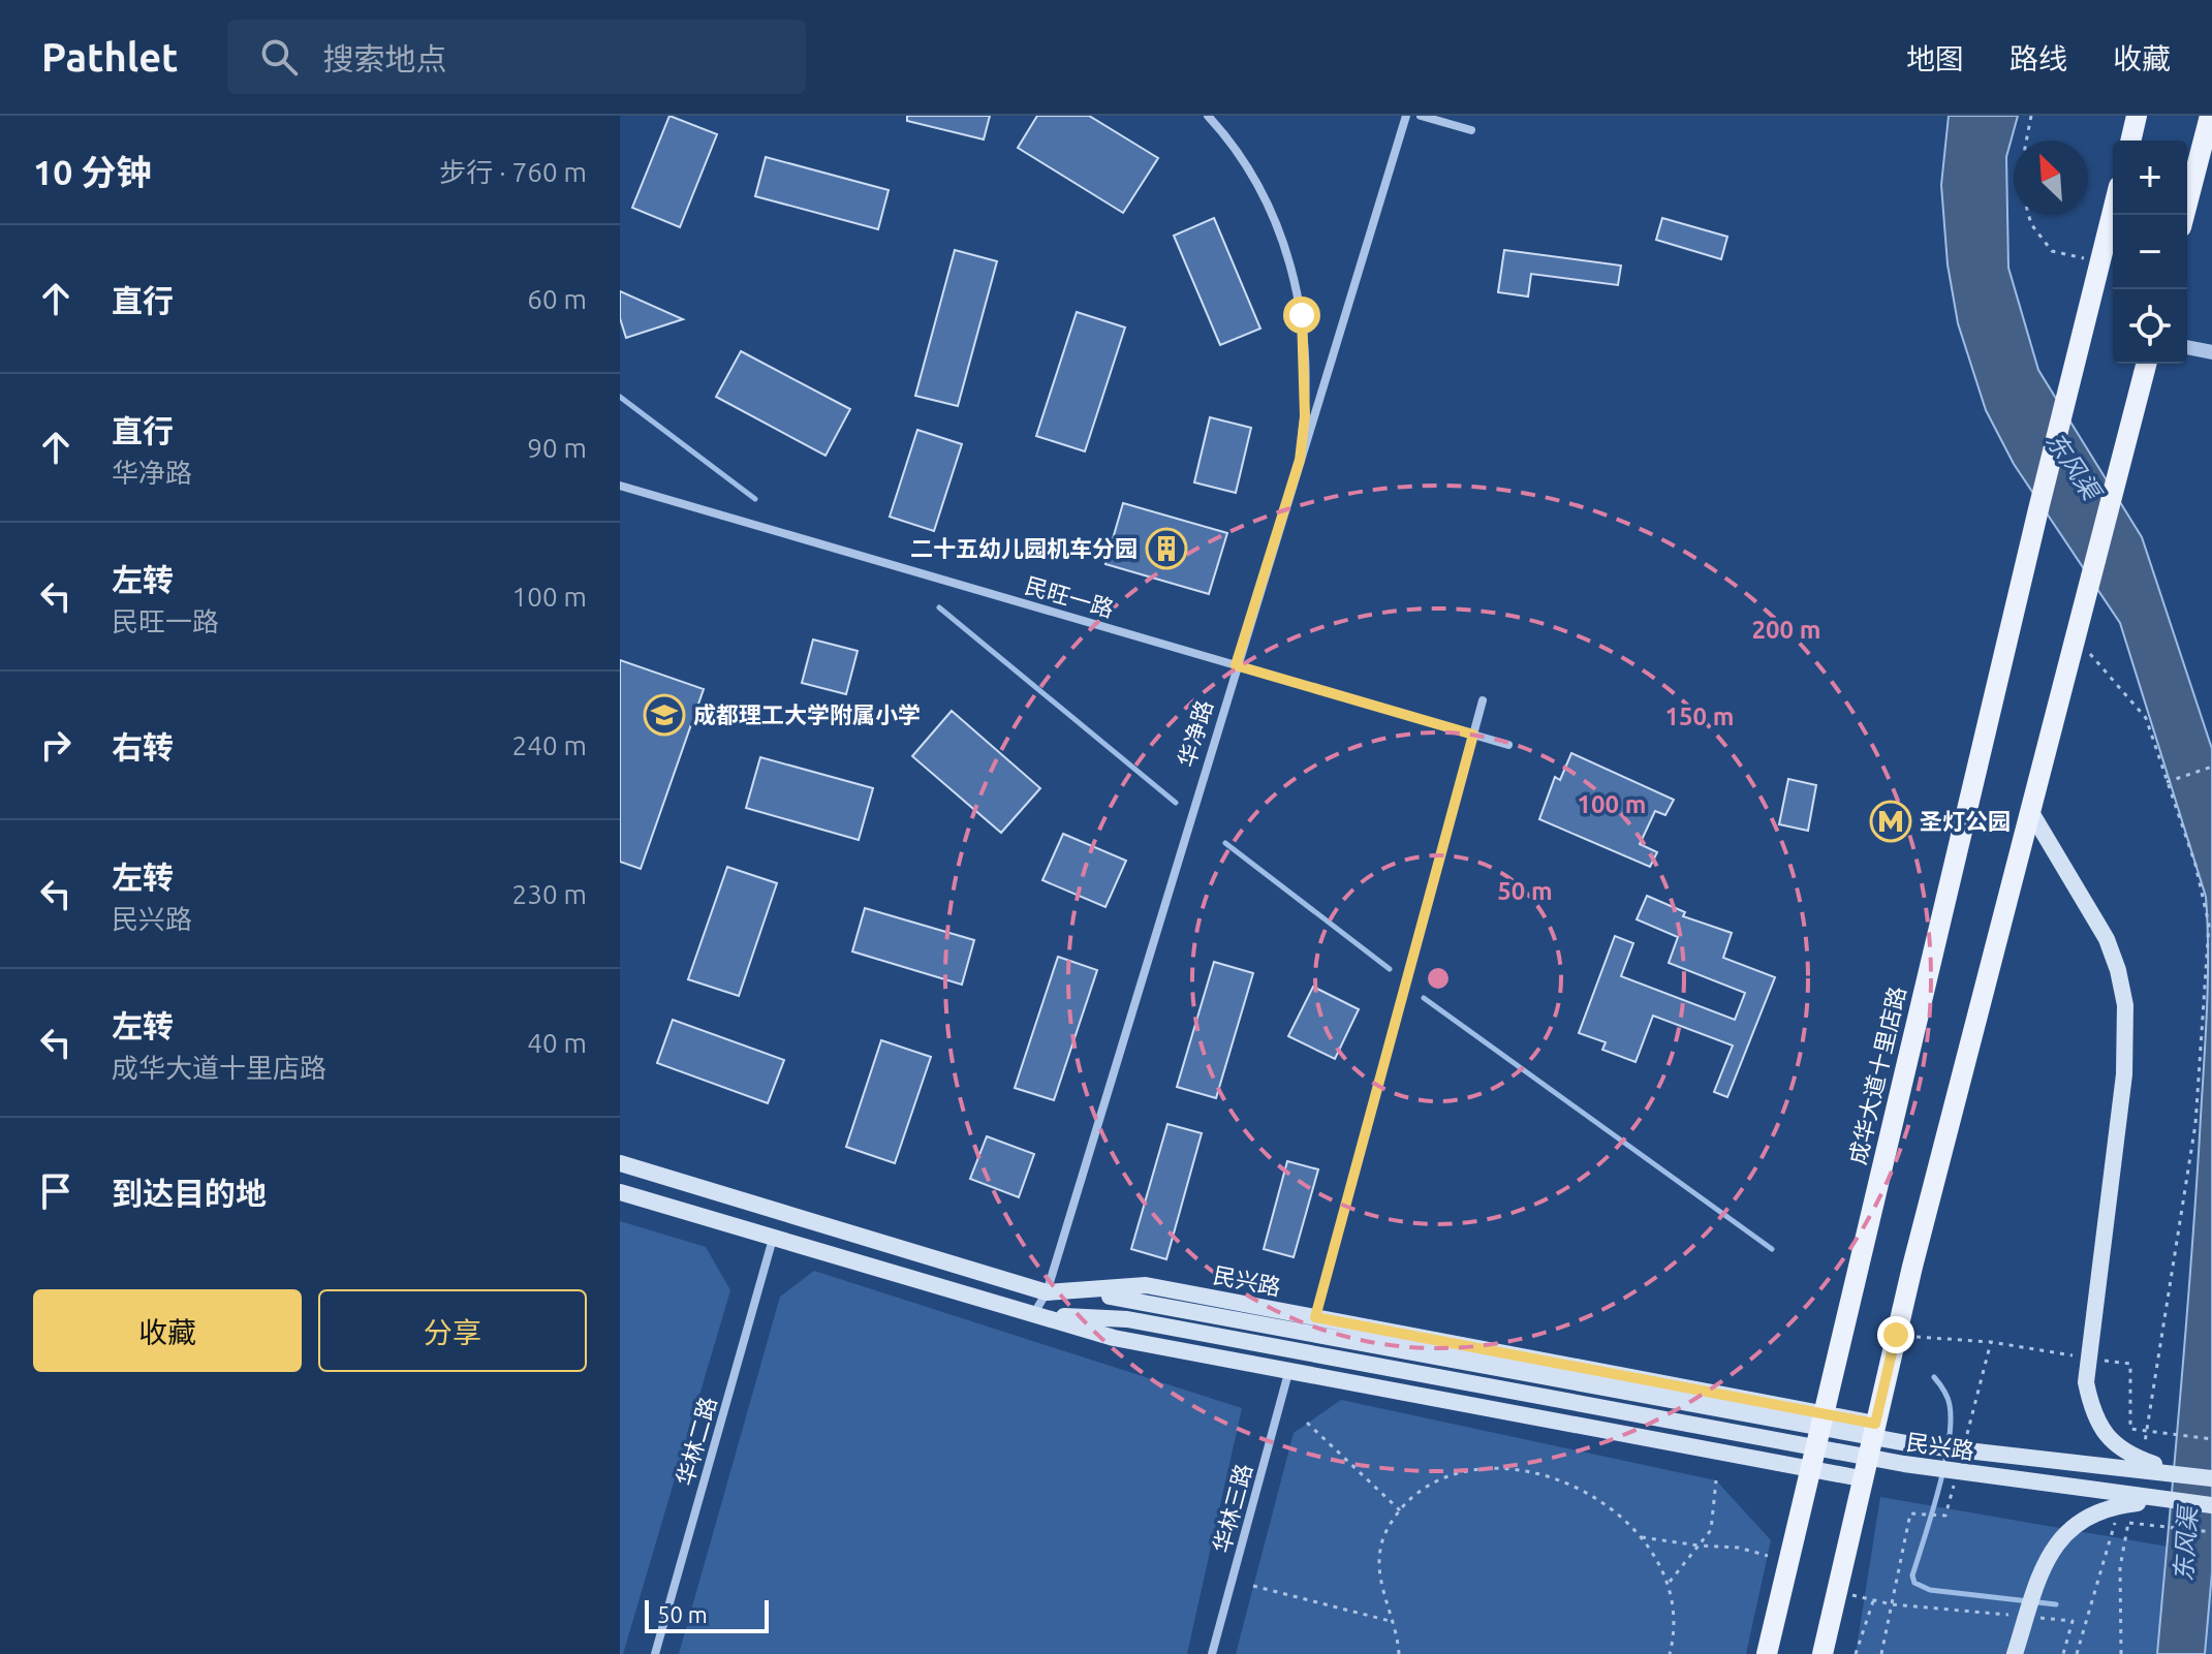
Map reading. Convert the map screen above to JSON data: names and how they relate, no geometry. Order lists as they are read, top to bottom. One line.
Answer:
{"streets":{"main road":["成华大道十里店路","民兴路"],"street":["民旺一路","华净路","华林二路","华林三路"]},"crossings":[["民旺一路","华净路"],["华净路","民兴路"],["成华大道十里店路","民兴路"]],"water":["东风渠"],"places":{"building":["二十五幼儿园机车分园"],"school or university":["成都理工大学附属小学"],"metro station":["圣灯公园"]},"scale_bar":"50 m","north":"top left","page":{"header":"Pathlet","search":"搜索地点","nav":["地图","路线","收藏"],"heading":["10 分钟","步行 · 760 m"],"map_buttons":["+","−"],"list":[["直行","60 m"],["直行","华净路","90 m"],["左转","民旺一路","100 m"],["右转","240 m"],["左转","民兴路","230 m"],["左转","成华大道十里店路","40 m"],"到达目的地"],"buttons":["收藏","分享"],"scale":"50 m"},"rings":["200 m","150 m","100 m","50 m"]}
